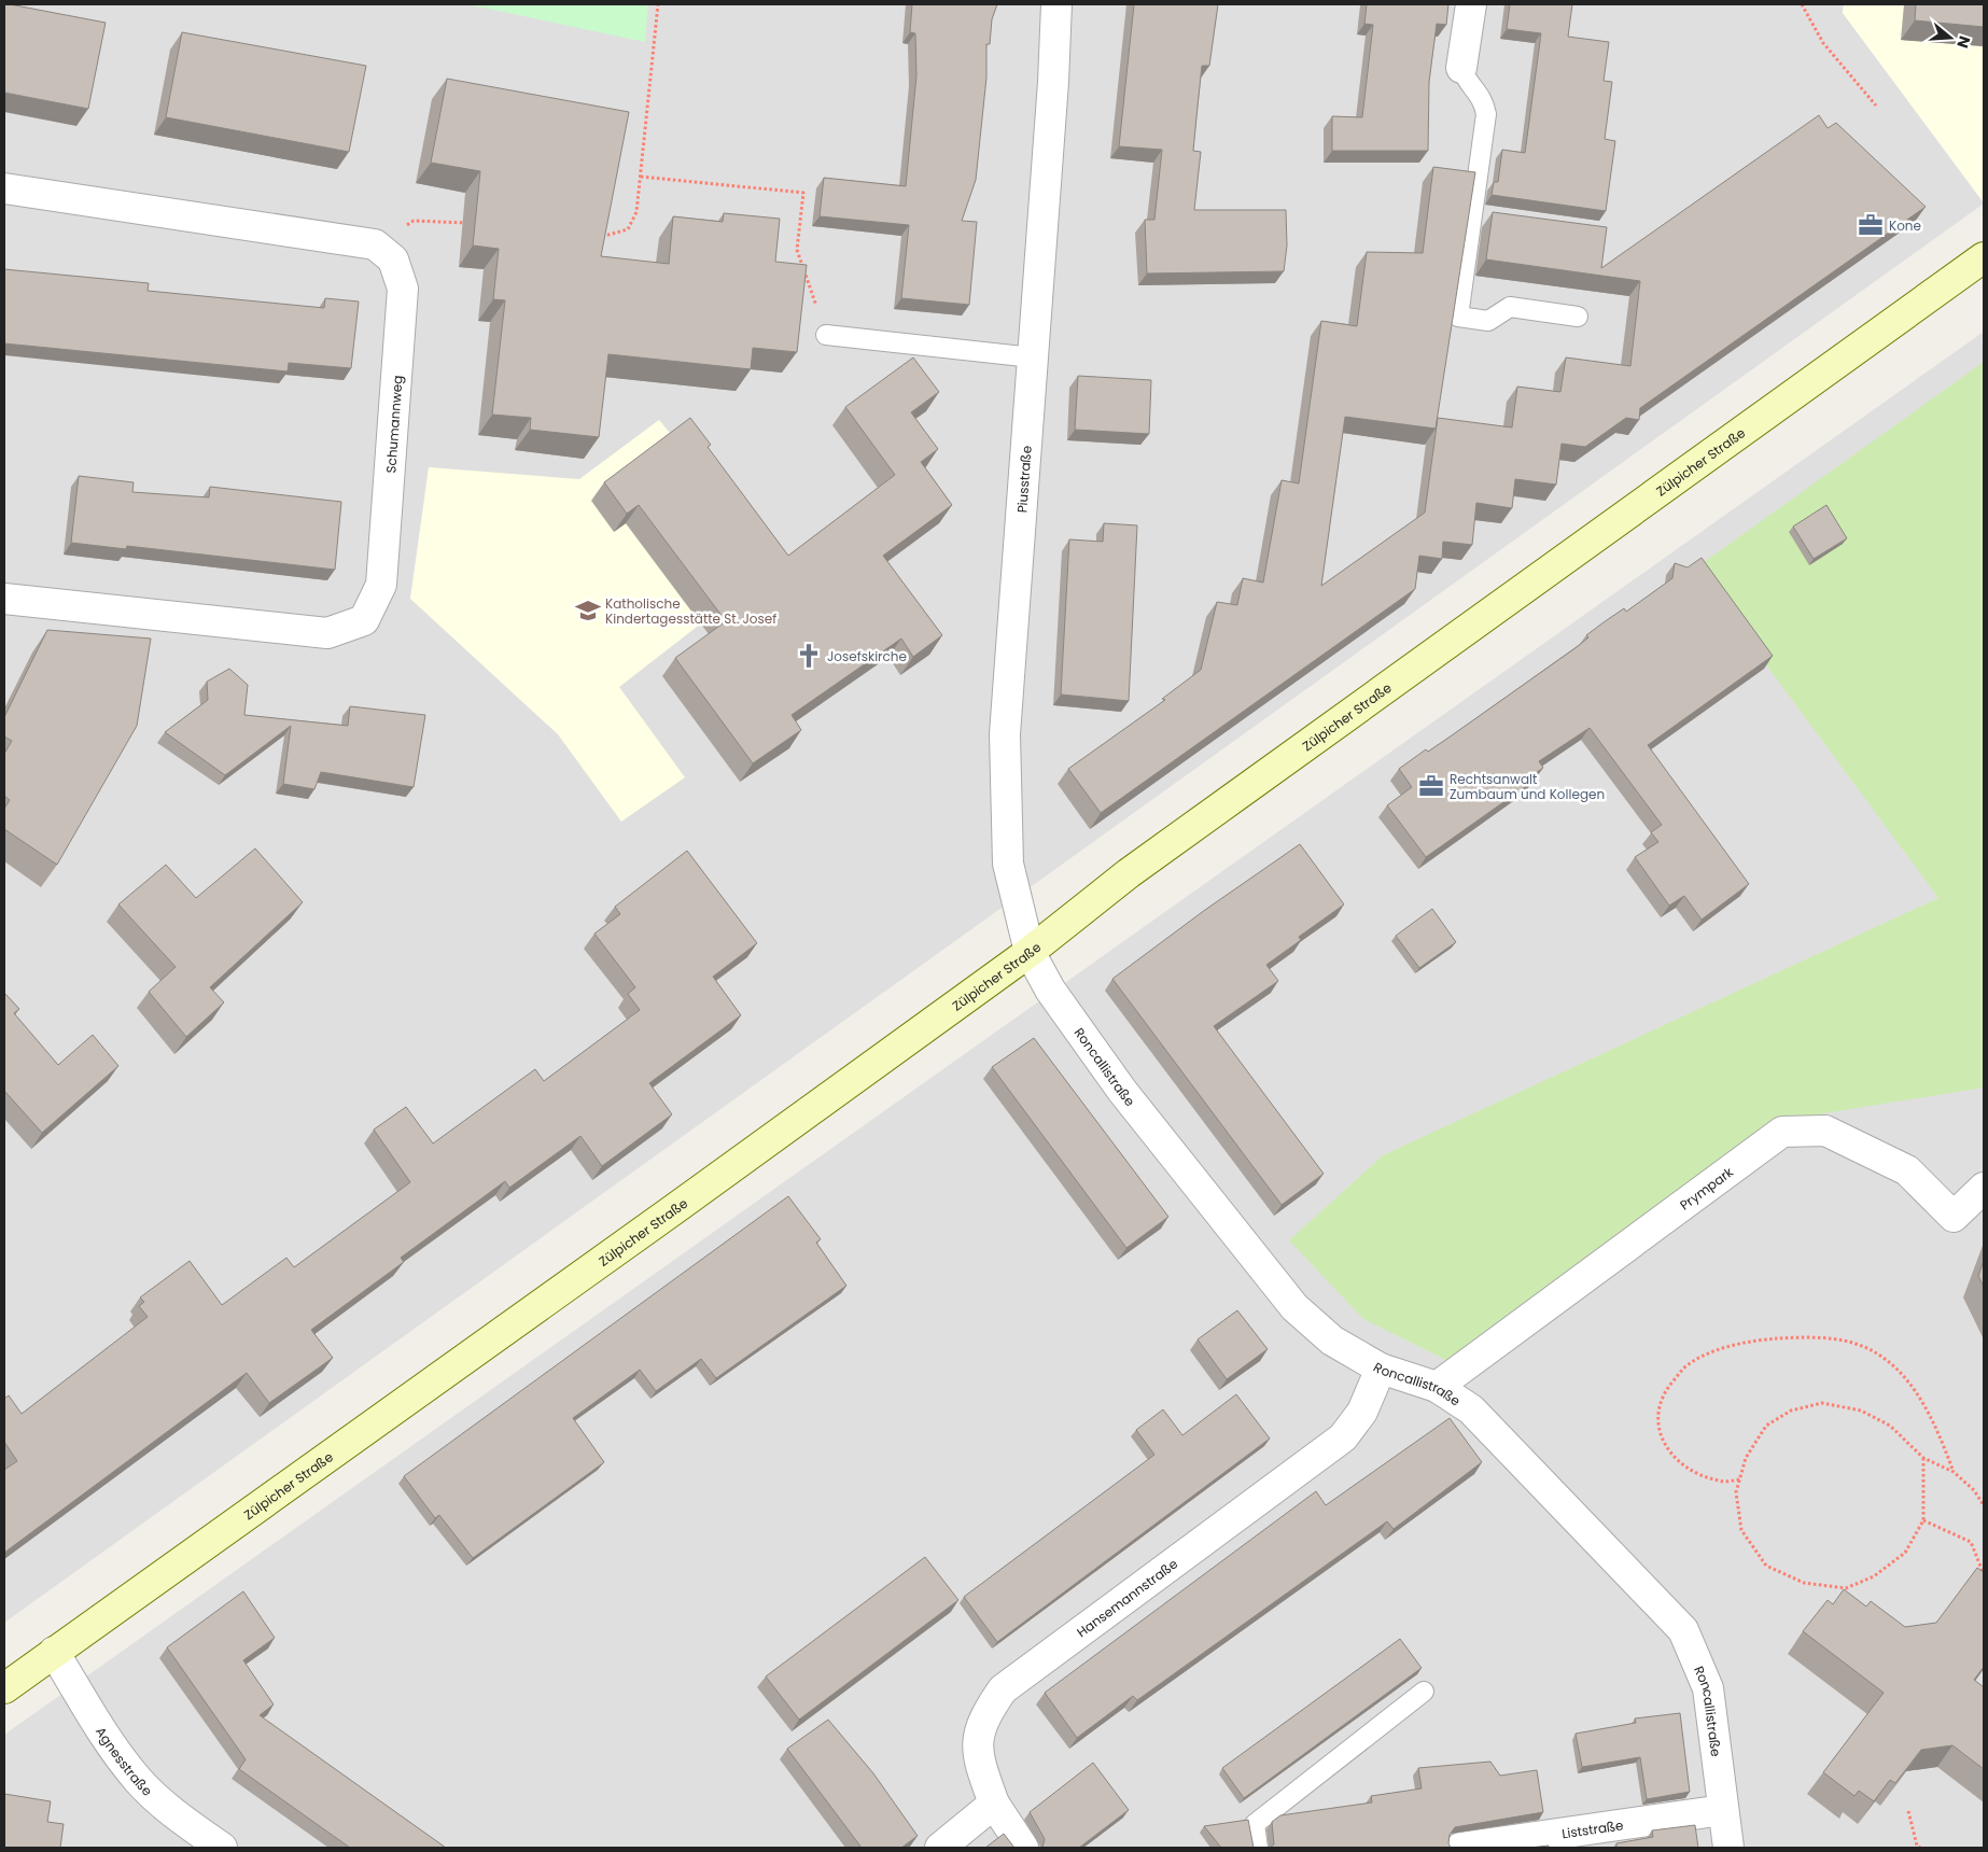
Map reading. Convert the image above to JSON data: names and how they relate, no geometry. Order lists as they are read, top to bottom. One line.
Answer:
{"streets":{"street":["Schumannweg","Zülpicher Straße","Piusstraße","Roncallistraße","Prympark","Hansemannstraße","Agnesstraße","Liststraße"]},"crossings":[["Zülpicher Straße","Piusstraße"],["Zülpicher Straße","Roncallistraße"],["Zülpicher Straße","Agnesstraße"],["Piusstraße","Roncallistraße"],["Roncallistraße","Prympark"],["Roncallistraße","Hansemannstraße"],["Roncallistraße","Liststraße"]],"places":{"office":["Kone","Rechtsanwalt Zumbaum und Kollegen"],"school or university":["Katholische Kindertagesstätte St. Josef"],"church":["Josefskirche"]},"north":"right"}
